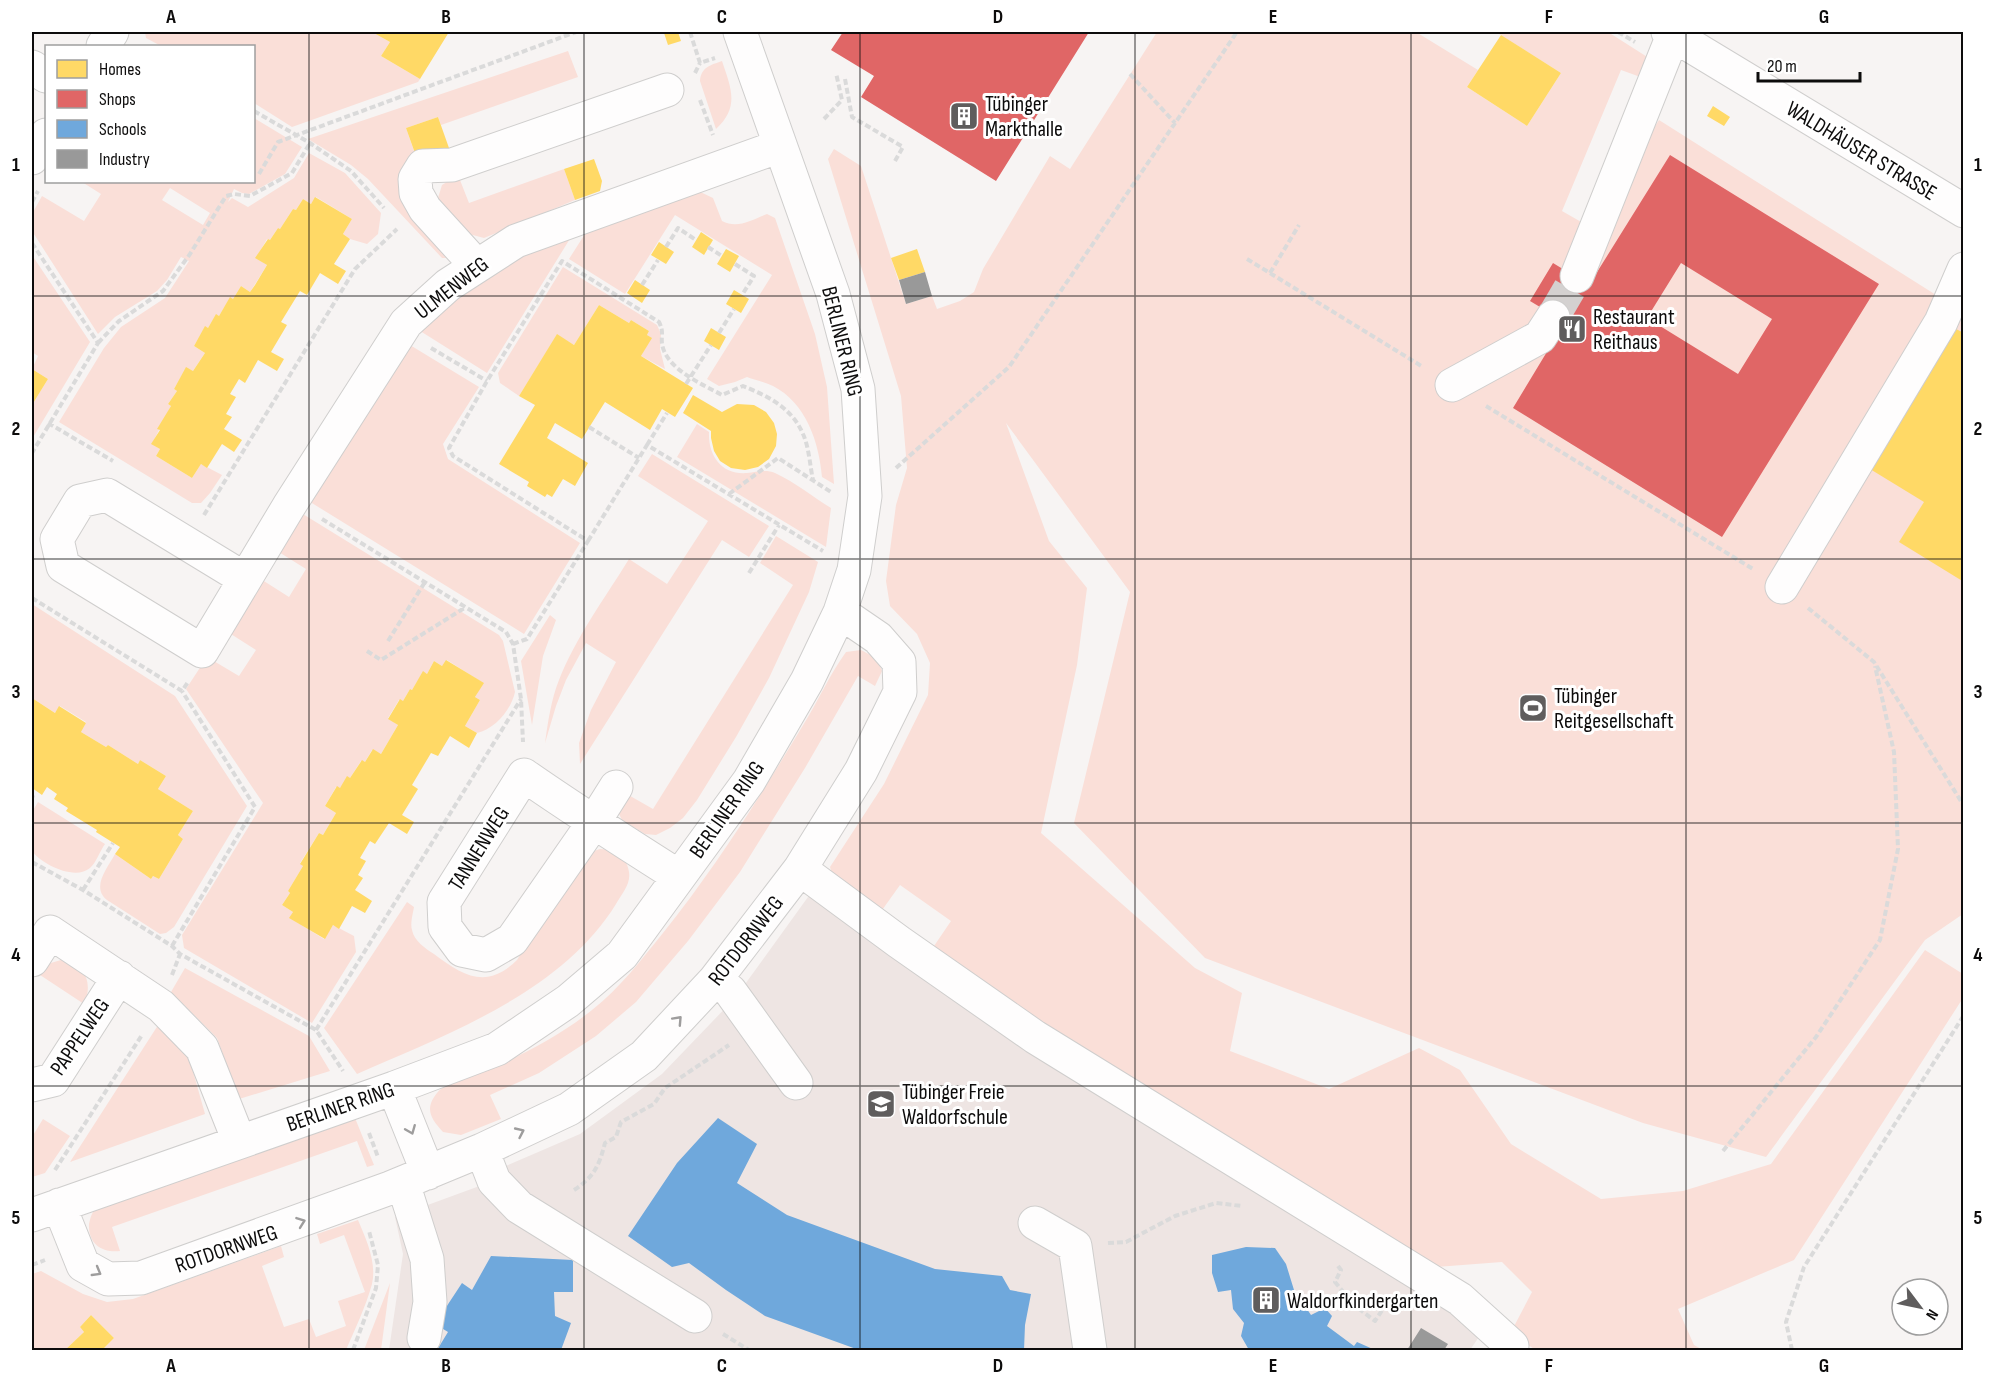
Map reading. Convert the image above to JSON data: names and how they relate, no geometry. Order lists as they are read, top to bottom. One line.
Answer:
{"streets":{"street":["WALDHÄUSER STRASSE","ULMENWEG","BERLINER RING","TANNENWEG","ROTDORNWEG","PAPPELWEG"]},"crossings":[["ULMENWEG","BERLINER RING"],["BERLINER RING","ROTDORNWEG"],["BERLINER RING","PAPPELWEG"]],"one_way":["ROTDORNWEG"],"places":{"building":["Tübinger Markthalle","Waldorfkindergarten"],"restaurant":["Restaurant Reithaus"],"sports":["Tübinger Reitgesellschaft"],"school or university":["Tübinger Freie Waldorfschule"]},"legend":["Homes","Shops","Schools","Industry"],"scale_bar":"20 m","north":"bottom right","grid":{"columns":["A","B","C","D","E","F","G"],"rows":["1","2","3","4","5"]}}
